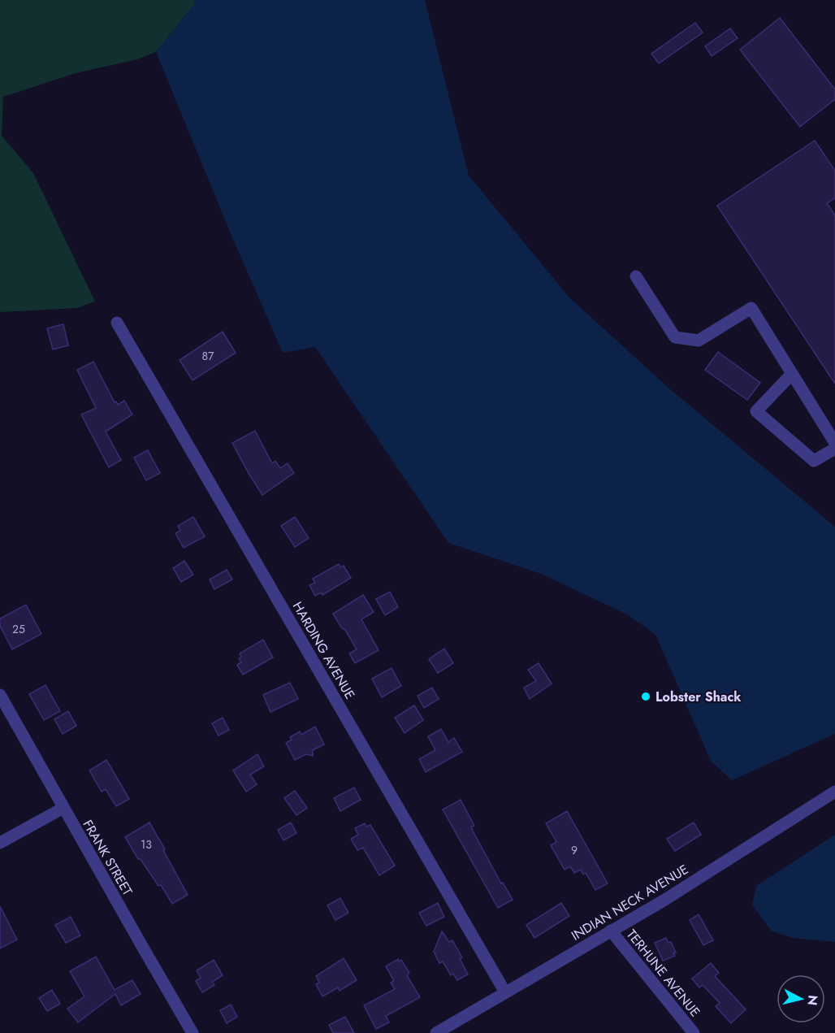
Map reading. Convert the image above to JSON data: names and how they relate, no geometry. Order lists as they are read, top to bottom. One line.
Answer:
{"streets":{"street":["HARDING AVENUE","FRANK STREET","INDIAN NECK AVENUE","TERHUNE AVENUE"]},"crossings":[["HARDING AVENUE","INDIAN NECK AVENUE"],["INDIAN NECK AVENUE","TERHUNE AVENUE"]],"places":["Lobster Shack"],"house_numbers":["87","25","13","9"],"north":"right"}
